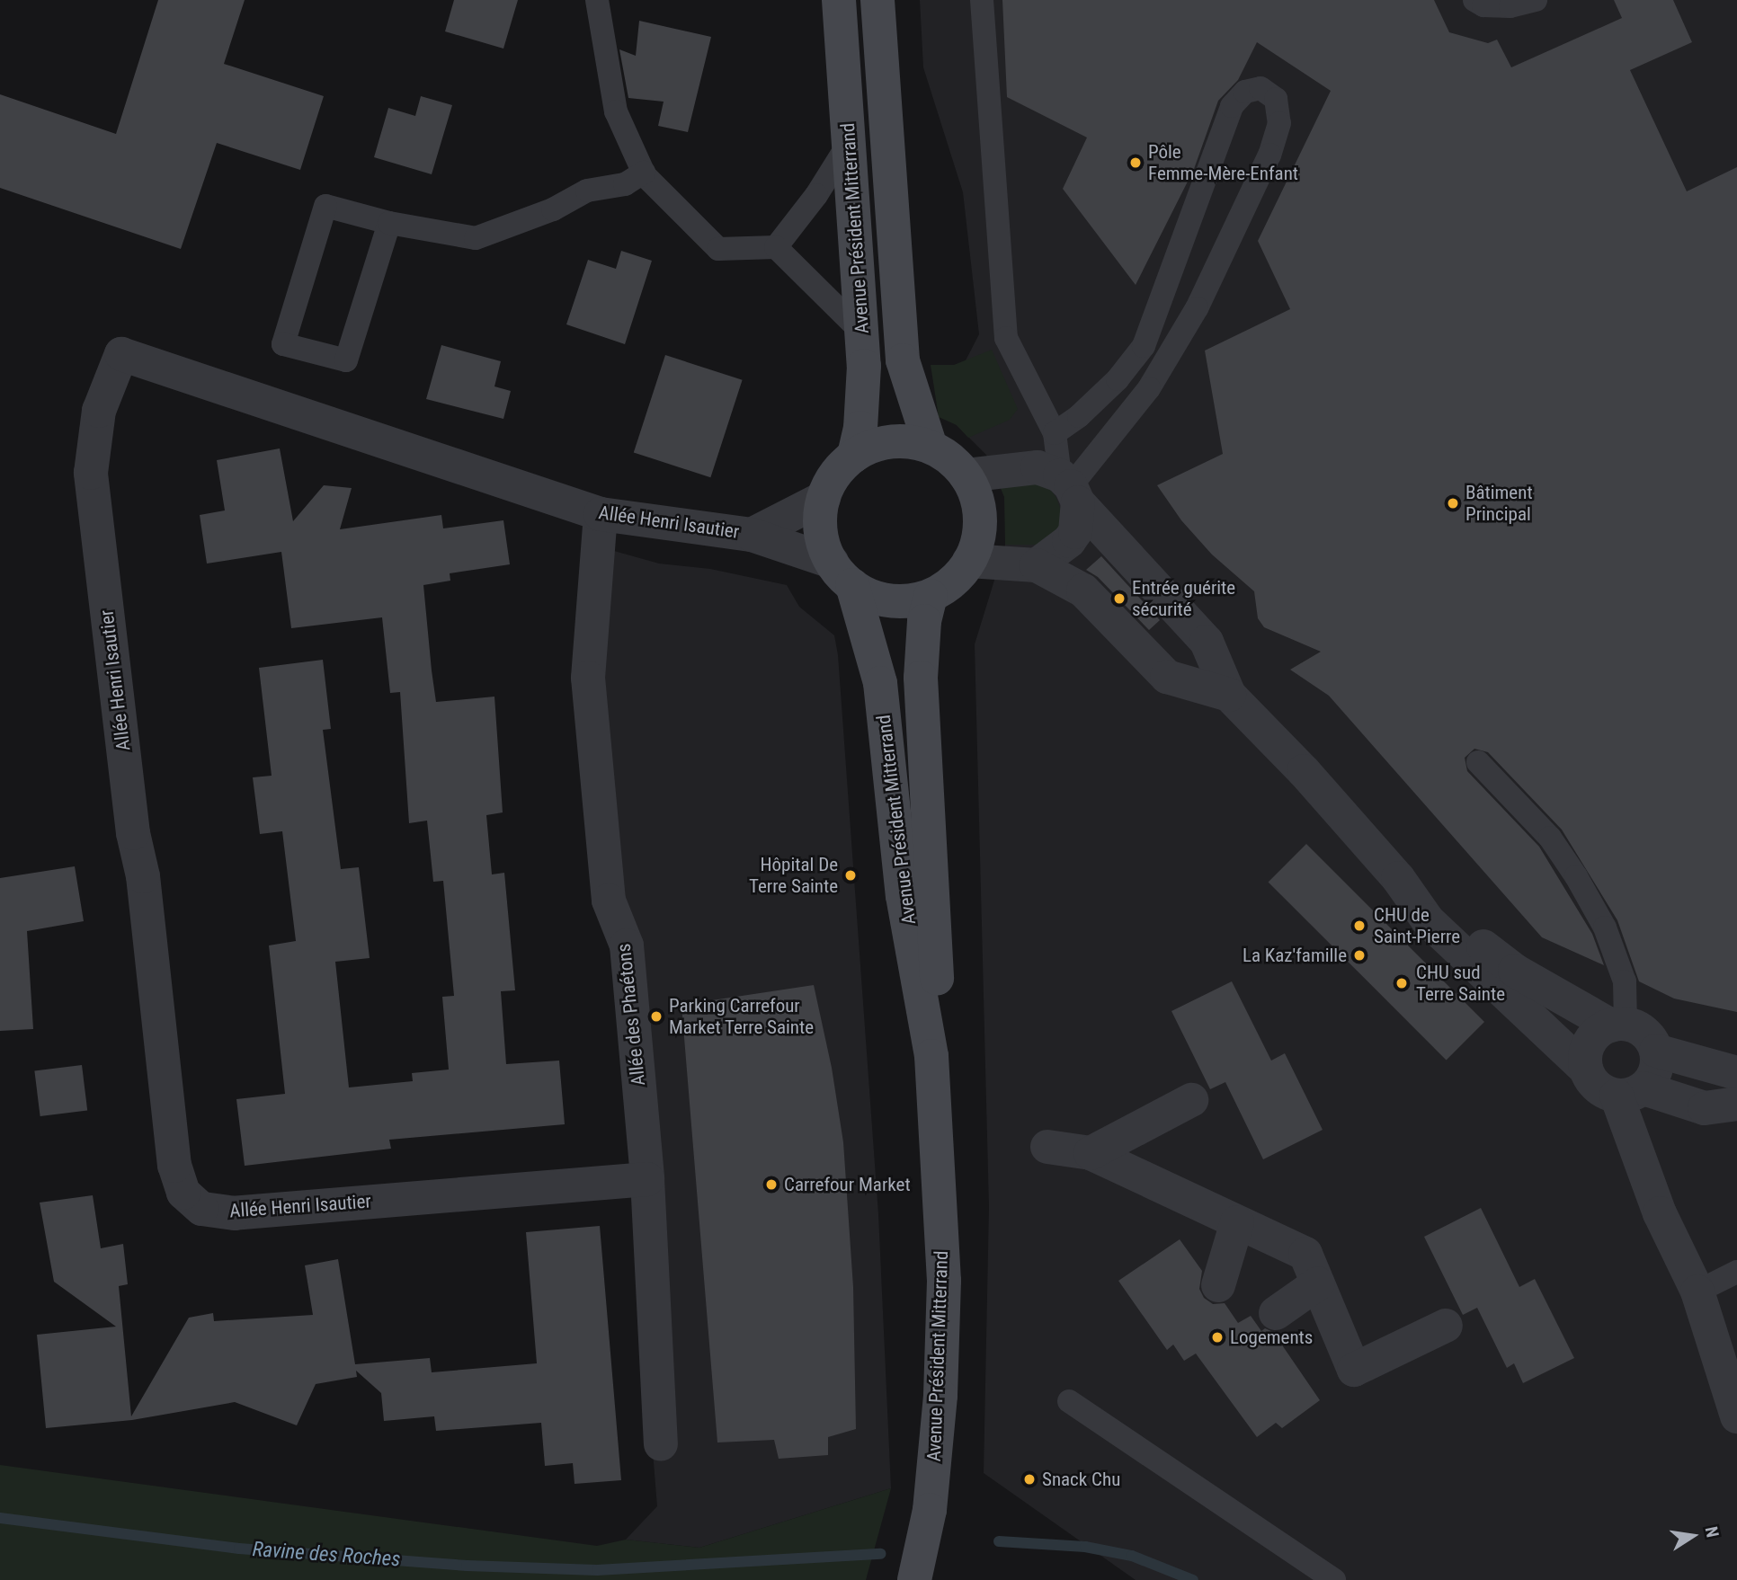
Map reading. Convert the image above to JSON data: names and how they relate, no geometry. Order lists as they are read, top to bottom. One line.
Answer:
{"streets":{"main road":["Avenue Président Mitterrand"],"street":["Allée Henri Isautier","Allée des Phaétons"]},"crossings":[["Avenue Président Mitterrand","Allée Henri Isautier"],["Allée Henri Isautier","Allée des Phaétons"]],"water":["Ravine des Roches"],"places":["Pôle Femme-Mère-Enfant","Bâtiment Principal","Entrée guérite sécurité","Hôpital De Terre Sainte","CHU de Saint-Pierre","La Kaz'famille","CHU sud Terre Sainte","Parking Carrefour Market Terre Sainte","Carrefour Market","Logements","Snack Chu"],"north":"right"}
